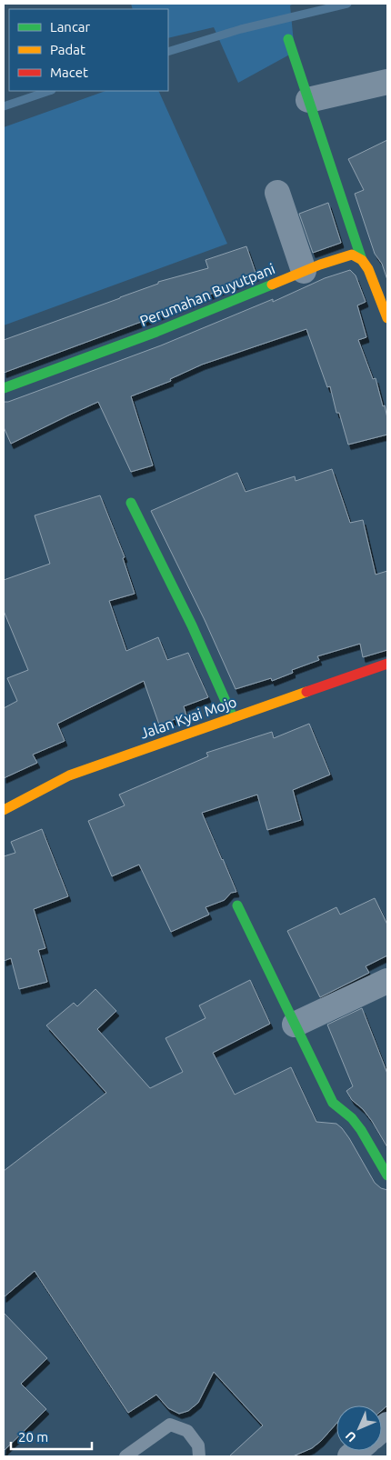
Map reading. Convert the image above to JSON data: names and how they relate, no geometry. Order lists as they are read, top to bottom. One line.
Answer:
{"streets":{"street":["Perumahan Buyutpani","Jalan Kyai Mojo"]},"legend":["Lancar","Padat","Macet"],"scale_bar":"20 m","north":"bottom left"}
